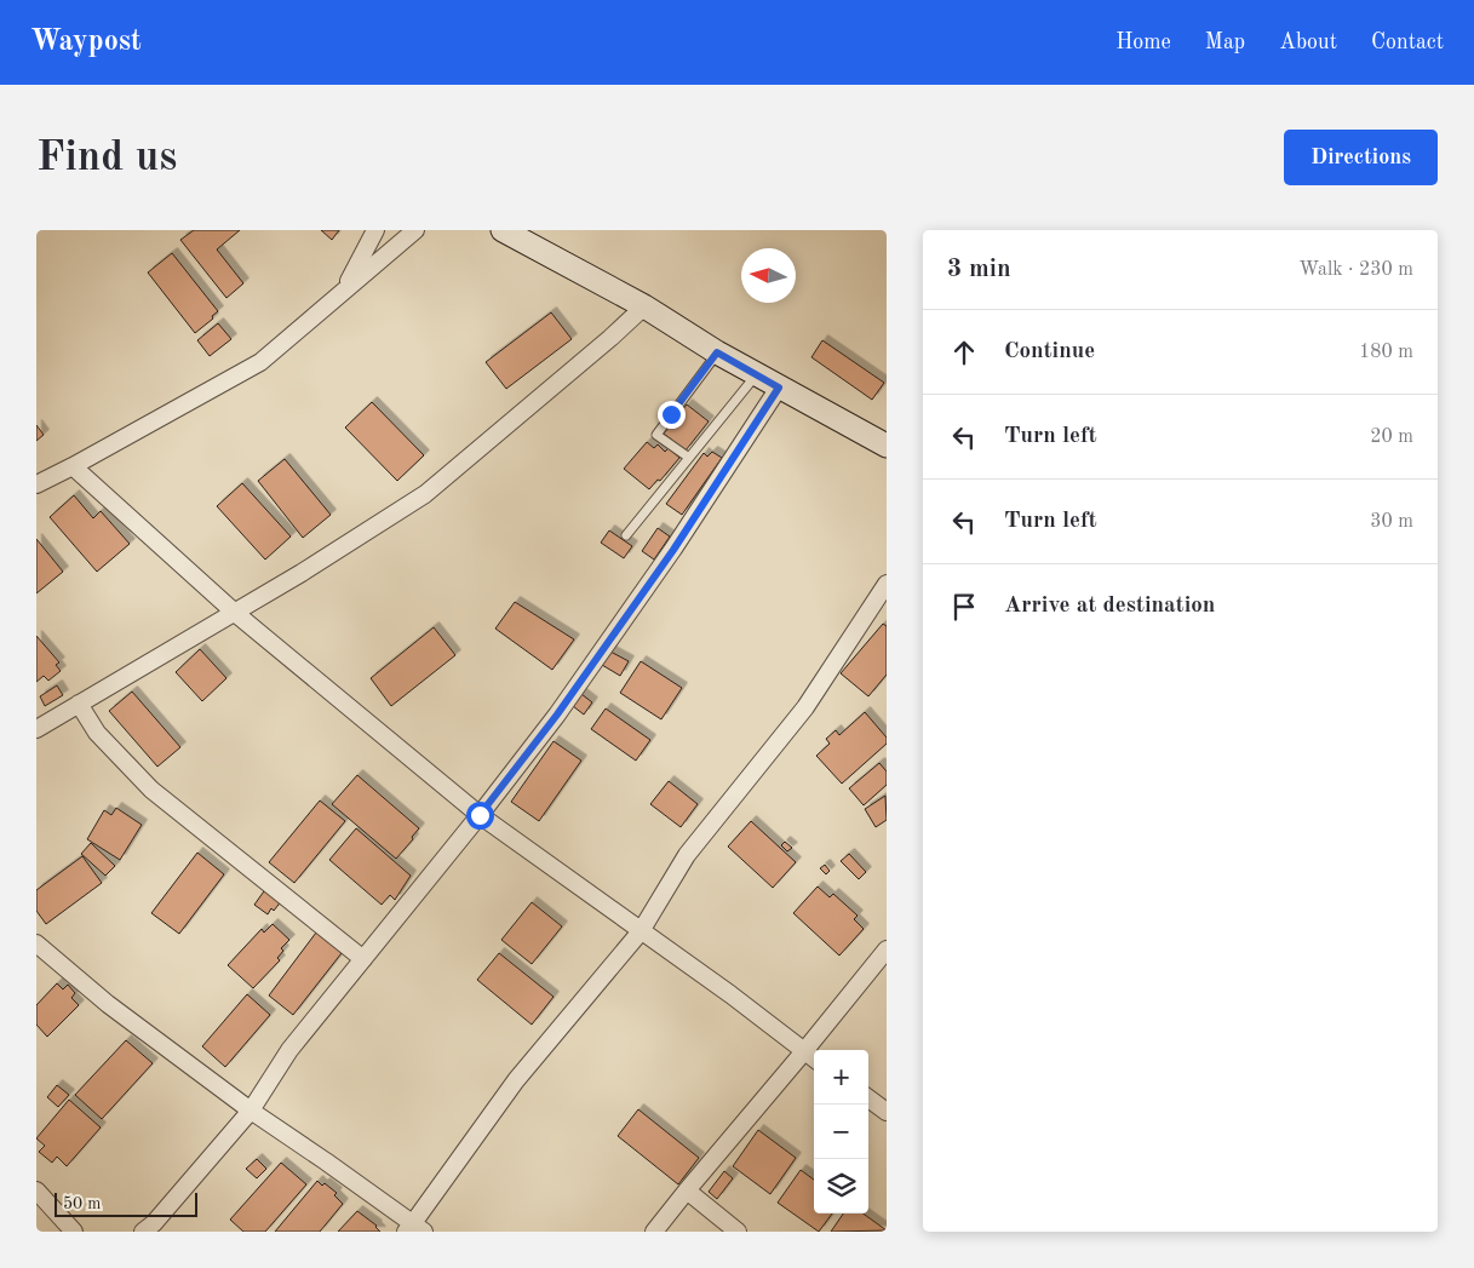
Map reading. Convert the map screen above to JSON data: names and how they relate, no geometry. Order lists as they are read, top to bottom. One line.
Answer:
{"scale_bar":"50 m","north":"left","page":{"header":"Waypost","nav":["Home","Map","About","Contact"],"buttons":"Directions","title":"Find us","heading":["3 min","Walk · 230 m"],"list":[["Continue","180 m"],["Turn left","20 m"],["Turn left","30 m"],"Arrive at destination"],"map_buttons":["+","−"],"scale":"50 m"}}
